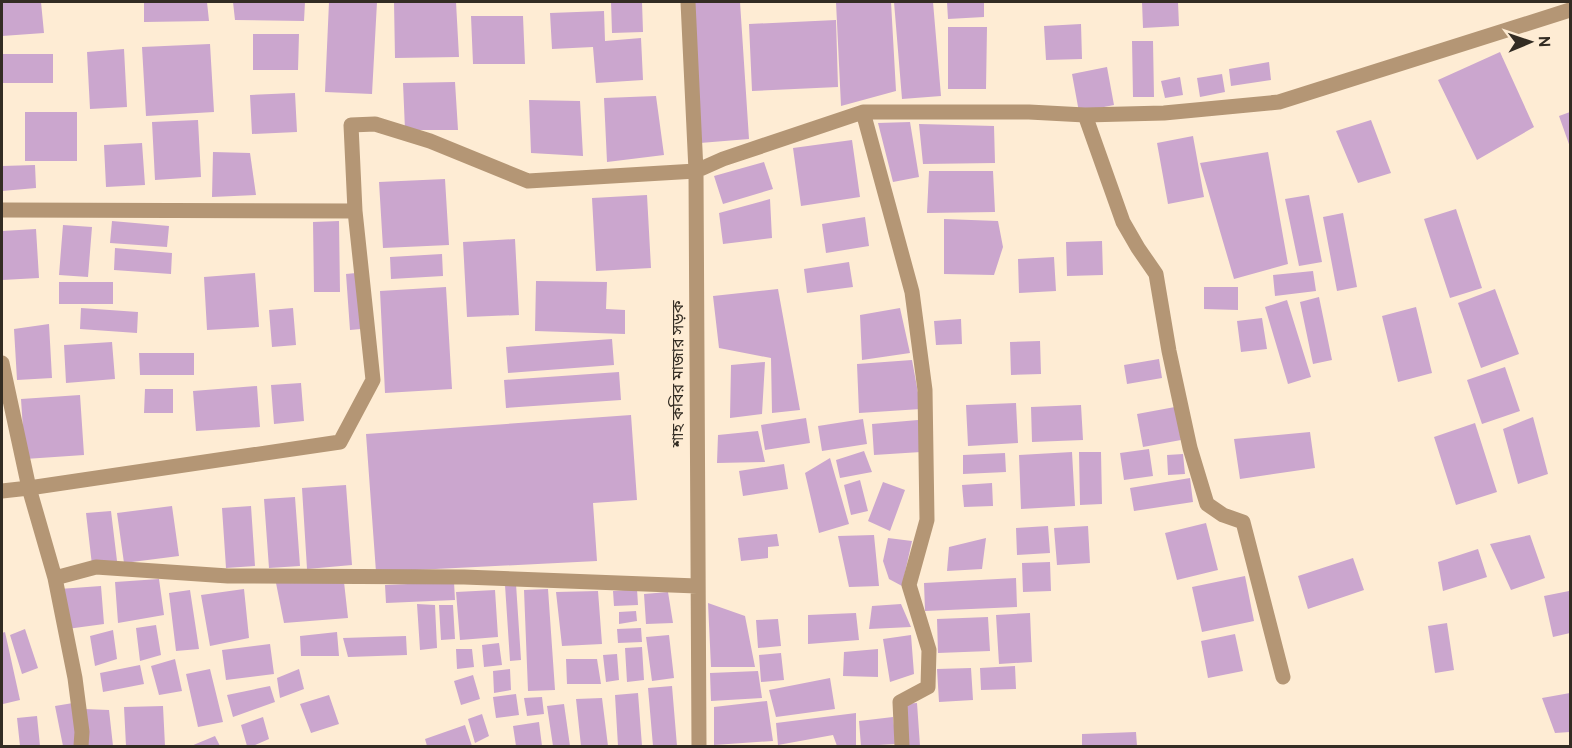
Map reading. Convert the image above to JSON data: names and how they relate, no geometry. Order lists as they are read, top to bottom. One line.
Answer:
{"streets":{"street":["শাহ কবির মাজার সড়ক"]},"north":"right"}
